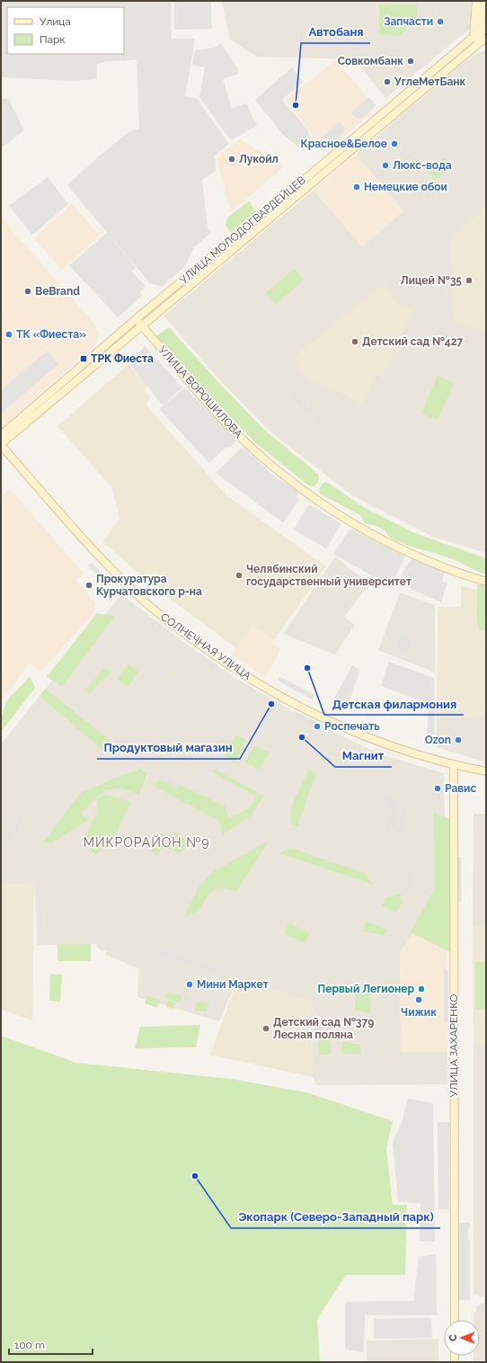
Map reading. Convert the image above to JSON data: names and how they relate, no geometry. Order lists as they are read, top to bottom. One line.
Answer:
{"streets":{"street":["УЛИЦА МОЛОДОГВАРДЕЙЦЕВ","УЛИЦА ВОРОШИЛОВА","СОЛНЕЧНАЯ УЛИЦА","УЛИЦА ЗАХАРЕНКО"]},"crossings":[["УЛИЦА МОЛОДОГВАРДЕЙЦЕВ","УЛИЦА ВОРОШИЛОВА"],["УЛИЦА МОЛОДОГВАРДЕЙЦЕВ","СОЛНЕЧНАЯ УЛИЦА"],["СОЛНЕЧНАЯ УЛИЦА","УЛИЦА ЗАХАРЕНКО"]],"districts":["МИКРОРАЙОН №9"],"places":{"other":["Запчасти","Совкомбанк","УглеМетБанк","Автобаня","Красное&Белое","Лукойл","Люкс-вода","Немецкие обои","Лицей №35","BeBrand","ТК «Фиеста»","Детский сад №427","Челябинский государственный университет","Прокуратура Курчатовского р-на","Детская филармония","Продуктовый магазин","Роспечать","Магнит","Ozon","Равис","Мини Маркет","Первый Легионер","Чижик","Детский сад №379 Лесная поляна","Экопарк (Северо-Западный парк)"],"transit":["ТРК Фиеста"]},"legend":["Улица","Парк"],"scale_bar":"100 m","north":"left"}
